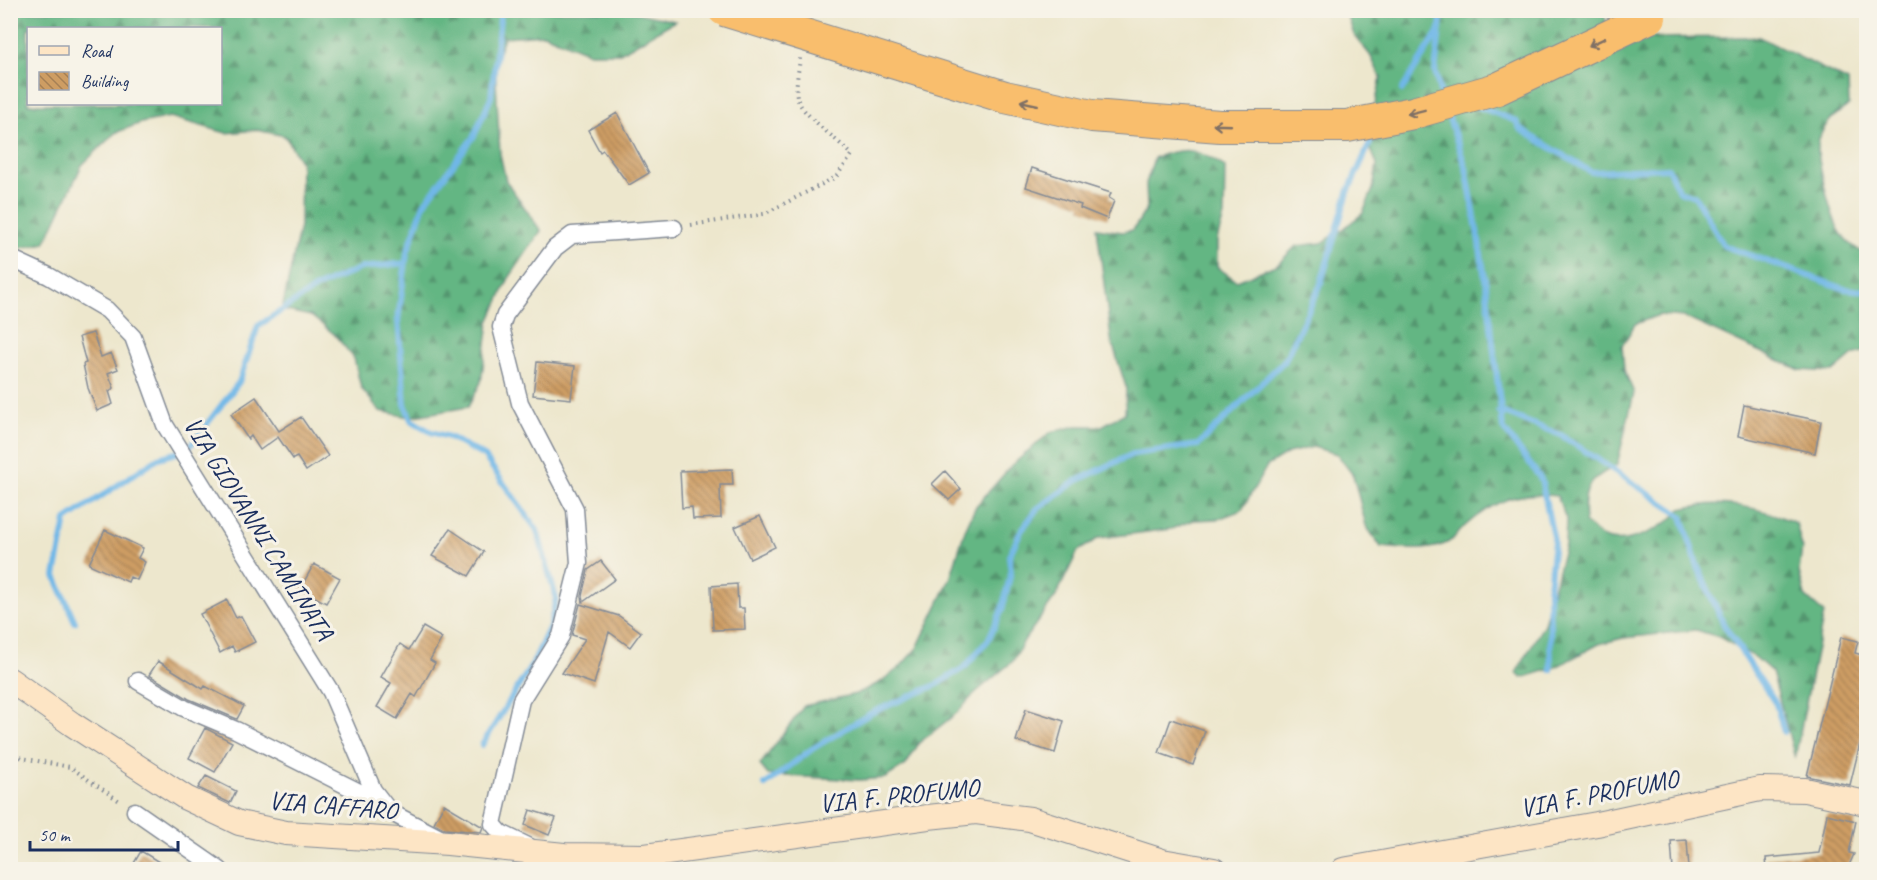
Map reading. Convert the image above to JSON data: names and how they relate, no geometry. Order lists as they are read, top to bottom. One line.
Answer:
{"streets":{"street":["VIA GIOVANNI CAMINATA","VIA F. PROFUMO","VIA CAFFARO"]},"crossings":[["VIA GIOVANNI CAMINATA","VIA CAFFARO"],["VIA F. PROFUMO","VIA CAFFARO"]],"legend":["Road","Building"],"scale_bar":"50 m"}
